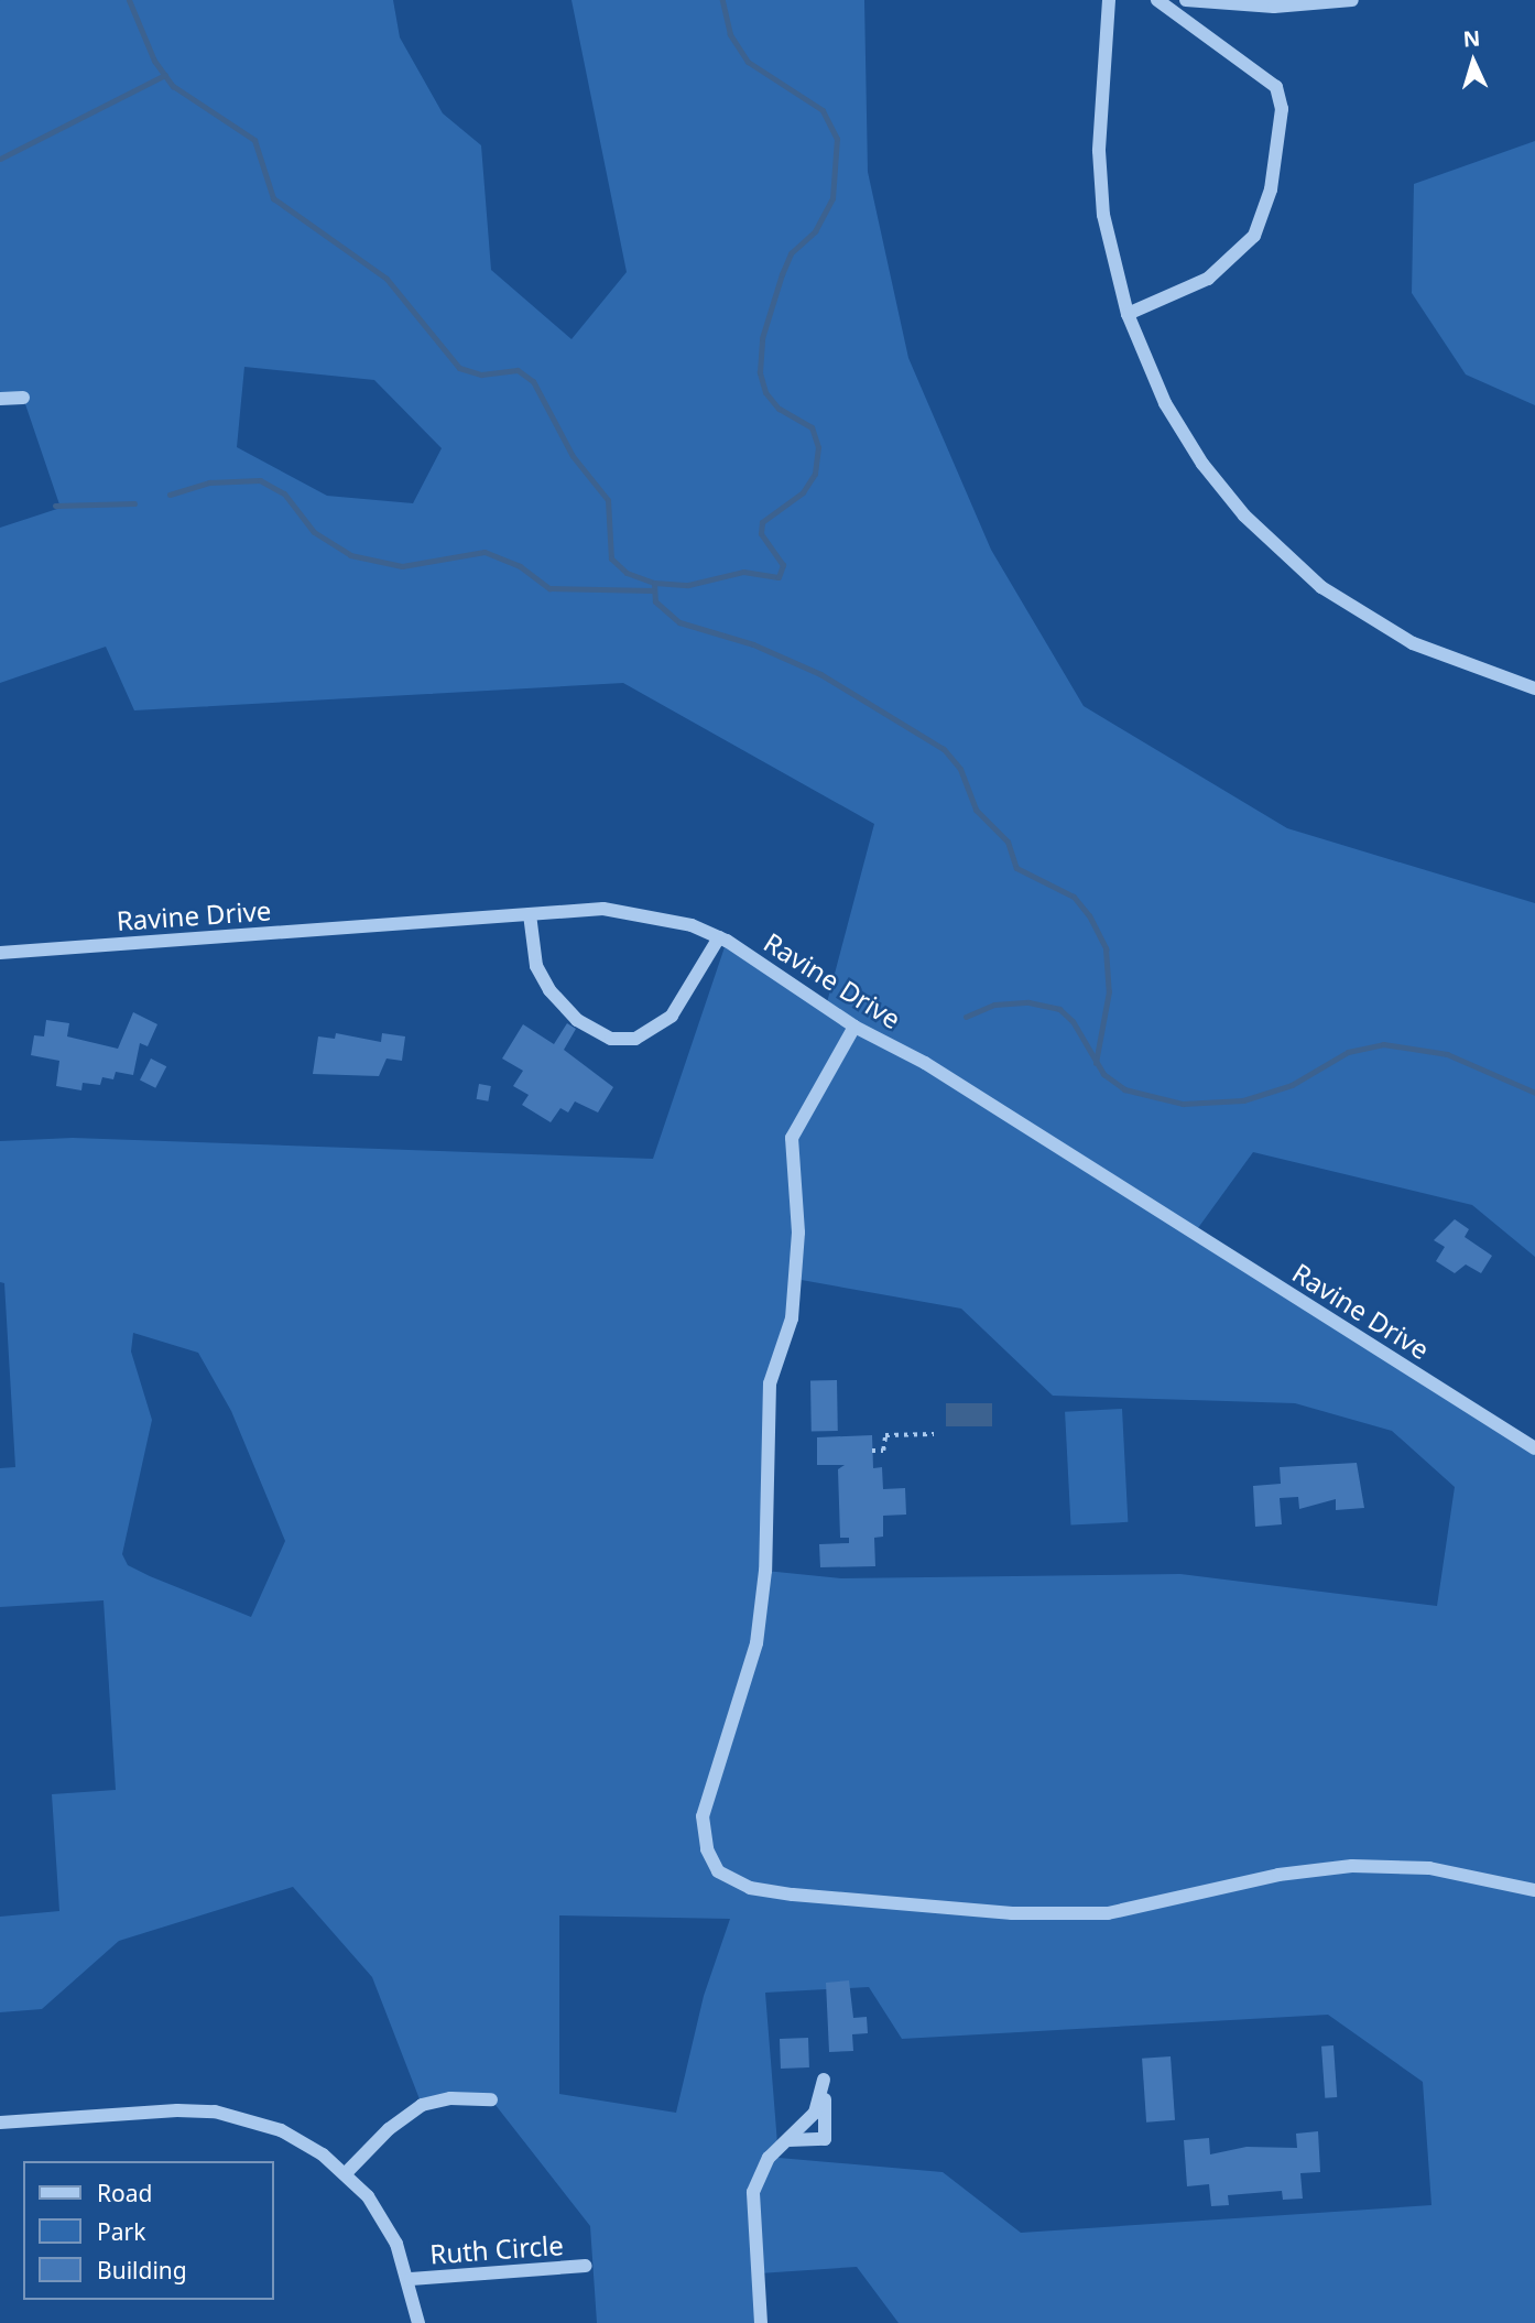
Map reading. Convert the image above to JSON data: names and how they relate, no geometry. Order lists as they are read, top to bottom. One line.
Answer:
{"streets":{"street":["Ravine Drive","Ruth Circle"]},"legend":["Road","Park","Building"],"north":"top"}
